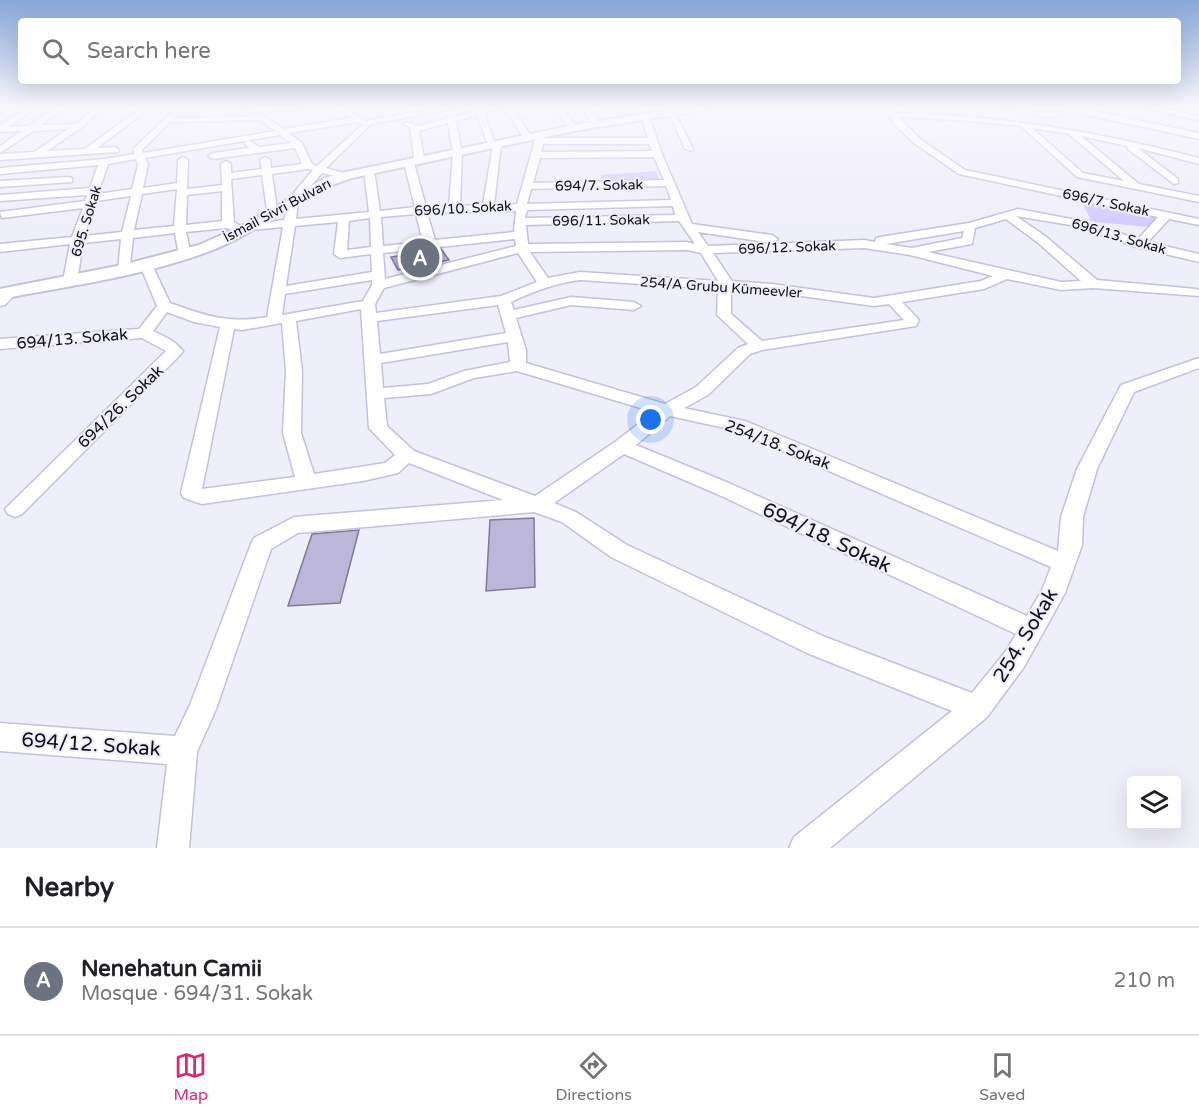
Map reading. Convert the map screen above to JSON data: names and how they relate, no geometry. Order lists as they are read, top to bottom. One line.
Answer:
{"streets":{"main road":["İsmail Sivri Bulvarı"],"street":["694/7. Sokak","696/7. Sokak","696/10. Sokak","696/11. Sokak","695. Sokak","696/13. Sokak","696/12. Sokak","254/A Grubu Kümeevler","694/13. Sokak","694/26. Sokak","254/18. Sokak","694/18. Sokak","254. Sokak","694/12. Sokak"]},"crossings":[["696/10. Sokak","İsmail Sivri Bulvarı"],["İsmail Sivri Bulvarı","695. Sokak"],["696/11. Sokak","696/12. Sokak"],["696/13. Sokak","696/12. Sokak"],["696/12. Sokak","254/A Grubu Kümeevler"],["694/13. Sokak","694/26. Sokak"],["254/18. Sokak","254. Sokak"],["694/18. Sokak","254. Sokak"]],"page":{"search":"Search here","pins":"A","heading":"Nearby","list":[{"mark":"A","name":"Nenehatun Camii","note":"Mosque · 694/31. Sokak","value":"210 m"}],"nav":["Map","Directions","Saved"]}}
